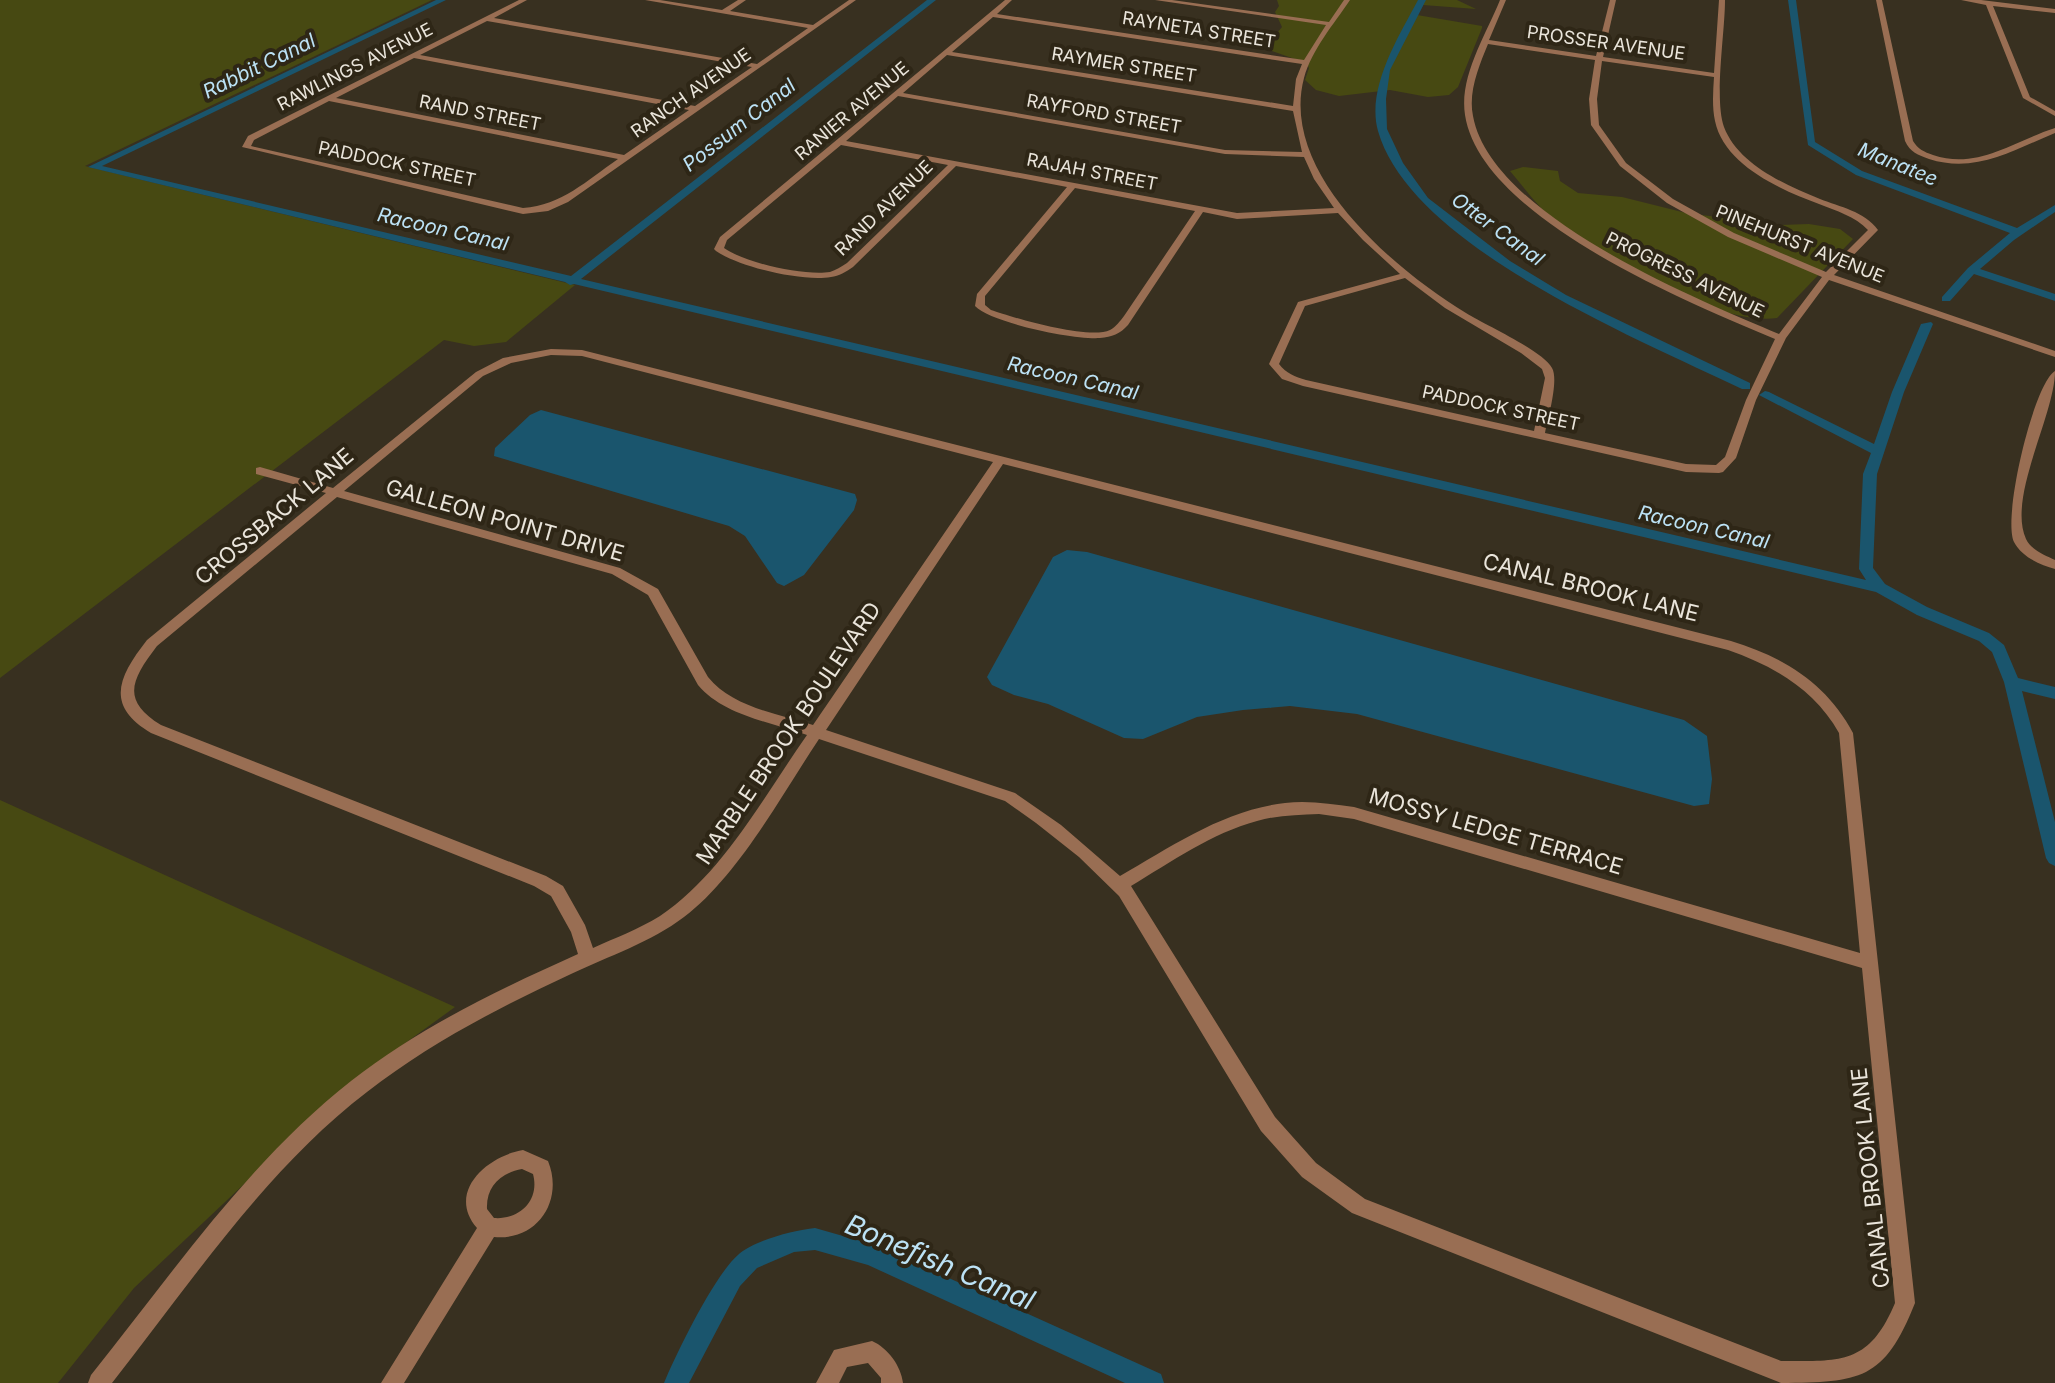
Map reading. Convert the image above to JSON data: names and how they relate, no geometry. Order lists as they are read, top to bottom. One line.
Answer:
{"streets":{"street":["RAYNETA STREET","PROSSER AVENUE","RAYMER STREET","RAWLINGS AVENUE","RANCH AVENUE","RANIER AVENUE","RAND STREET","RAYFORD STREET","PADDOCK STREET","RAJAH STREET","RAND AVENUE","PINEHURST AVENUE","PROGRESS AVENUE","CROSSBACK LANE","GALLEON POINT DRIVE","CANAL BROOK LANE","MARBLE BROOK BOULEVARD","MOSSY LEDGE TERRACE"]},"crossings":[["RAYNETA STREET","RANIER AVENUE"],["PROSSER AVENUE","PINEHURST AVENUE"],["PROSSER AVENUE","PROGRESS AVENUE"],["RAYMER STREET","RANIER AVENUE"],["RAWLINGS AVENUE","RAND STREET"],["RAWLINGS AVENUE","PADDOCK STREET"],["RANCH AVENUE","RAND STREET"],["RANCH AVENUE","PADDOCK STREET"],["RANIER AVENUE","RAYFORD STREET"],["RANIER AVENUE","RAJAH STREET"],["RANIER AVENUE","RAND AVENUE"],["PADDOCK STREET","PROGRESS AVENUE"],["RAJAH STREET","RAND AVENUE"],["CROSSBACK LANE","GALLEON POINT DRIVE"],["CROSSBACK LANE","CANAL BROOK LANE"],["CROSSBACK LANE","MARBLE BROOK BOULEVARD"],["GALLEON POINT DRIVE","CANAL BROOK LANE"],["GALLEON POINT DRIVE","MARBLE BROOK BOULEVARD"],["CANAL BROOK LANE","MARBLE BROOK BOULEVARD"],["CANAL BROOK LANE","MOSSY LEDGE TERRACE"]],"water":["Rabbit Canal","Possum Canal","Manatee","Racoon Canal","Otter Canal","Bonefish Canal"]}
